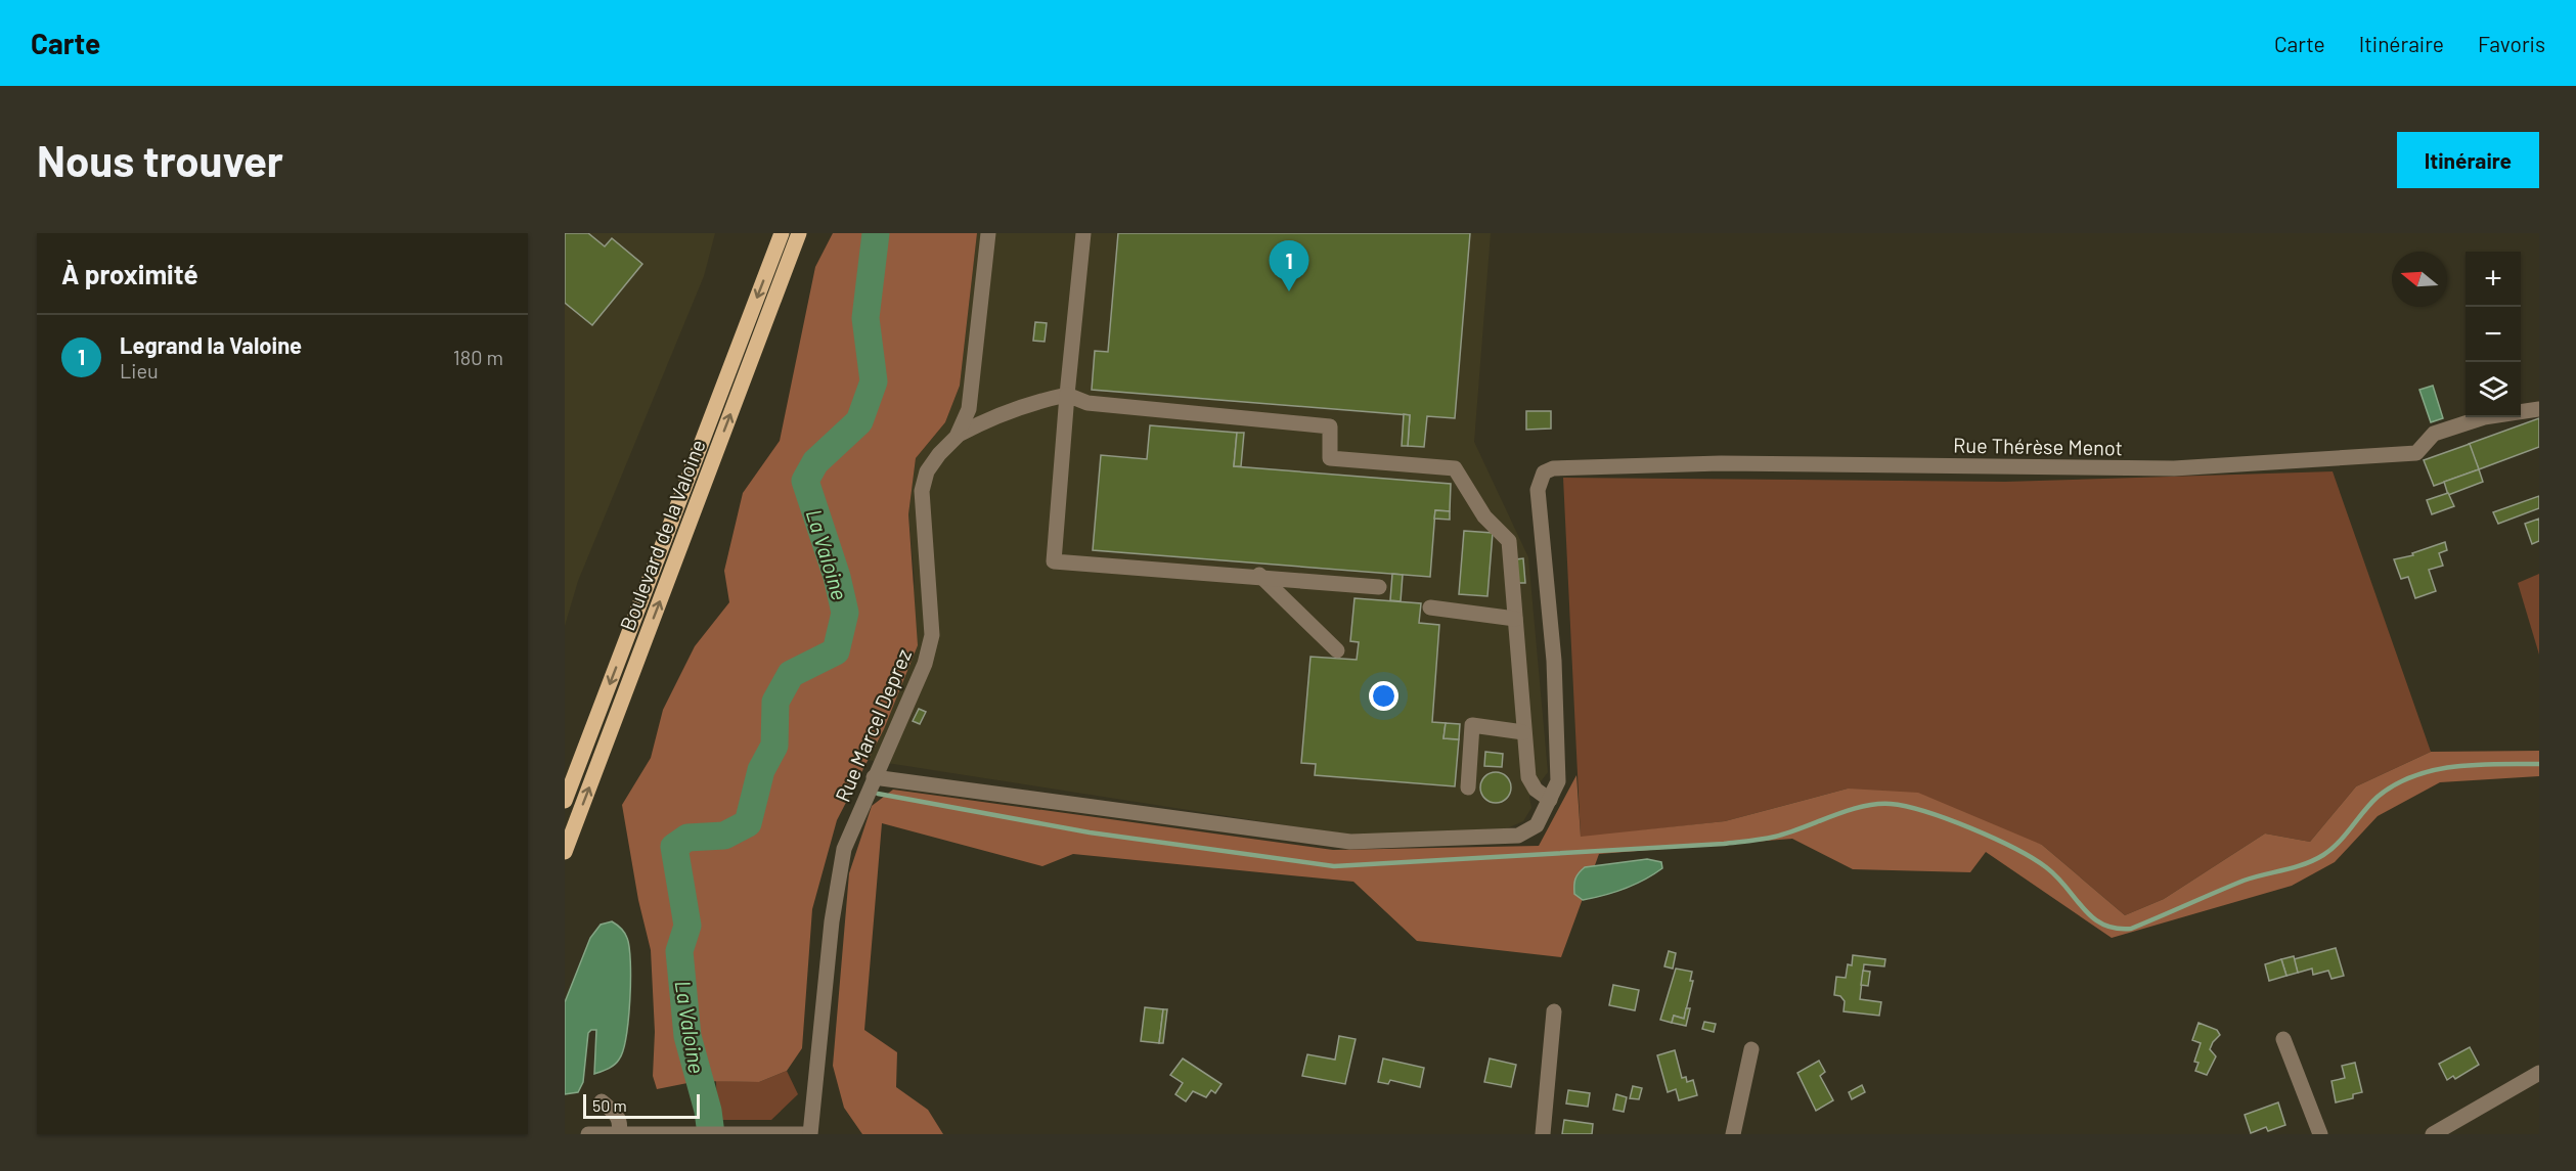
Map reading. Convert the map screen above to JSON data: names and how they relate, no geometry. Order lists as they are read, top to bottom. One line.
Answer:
{"streets":{"main road":["Boulevard de la Valoine"],"street":["Rue Thérèse Menot","Rue Marcel Deprez"]},"water":["La Valoine"],"scale_bar":"50 m","north":"left","page":{"header":"Carte","nav":["Carte","Itinéraire","Favoris"],"buttons":"Itinéraire","title":"Nous trouver","heading":"À proximité","pins":"1","map_buttons":["+","−"],"list":[{"mark":"1","name":"Legrand la Valoine","note":"Lieu","value":"180 m"}],"scale":"50 m"}}
